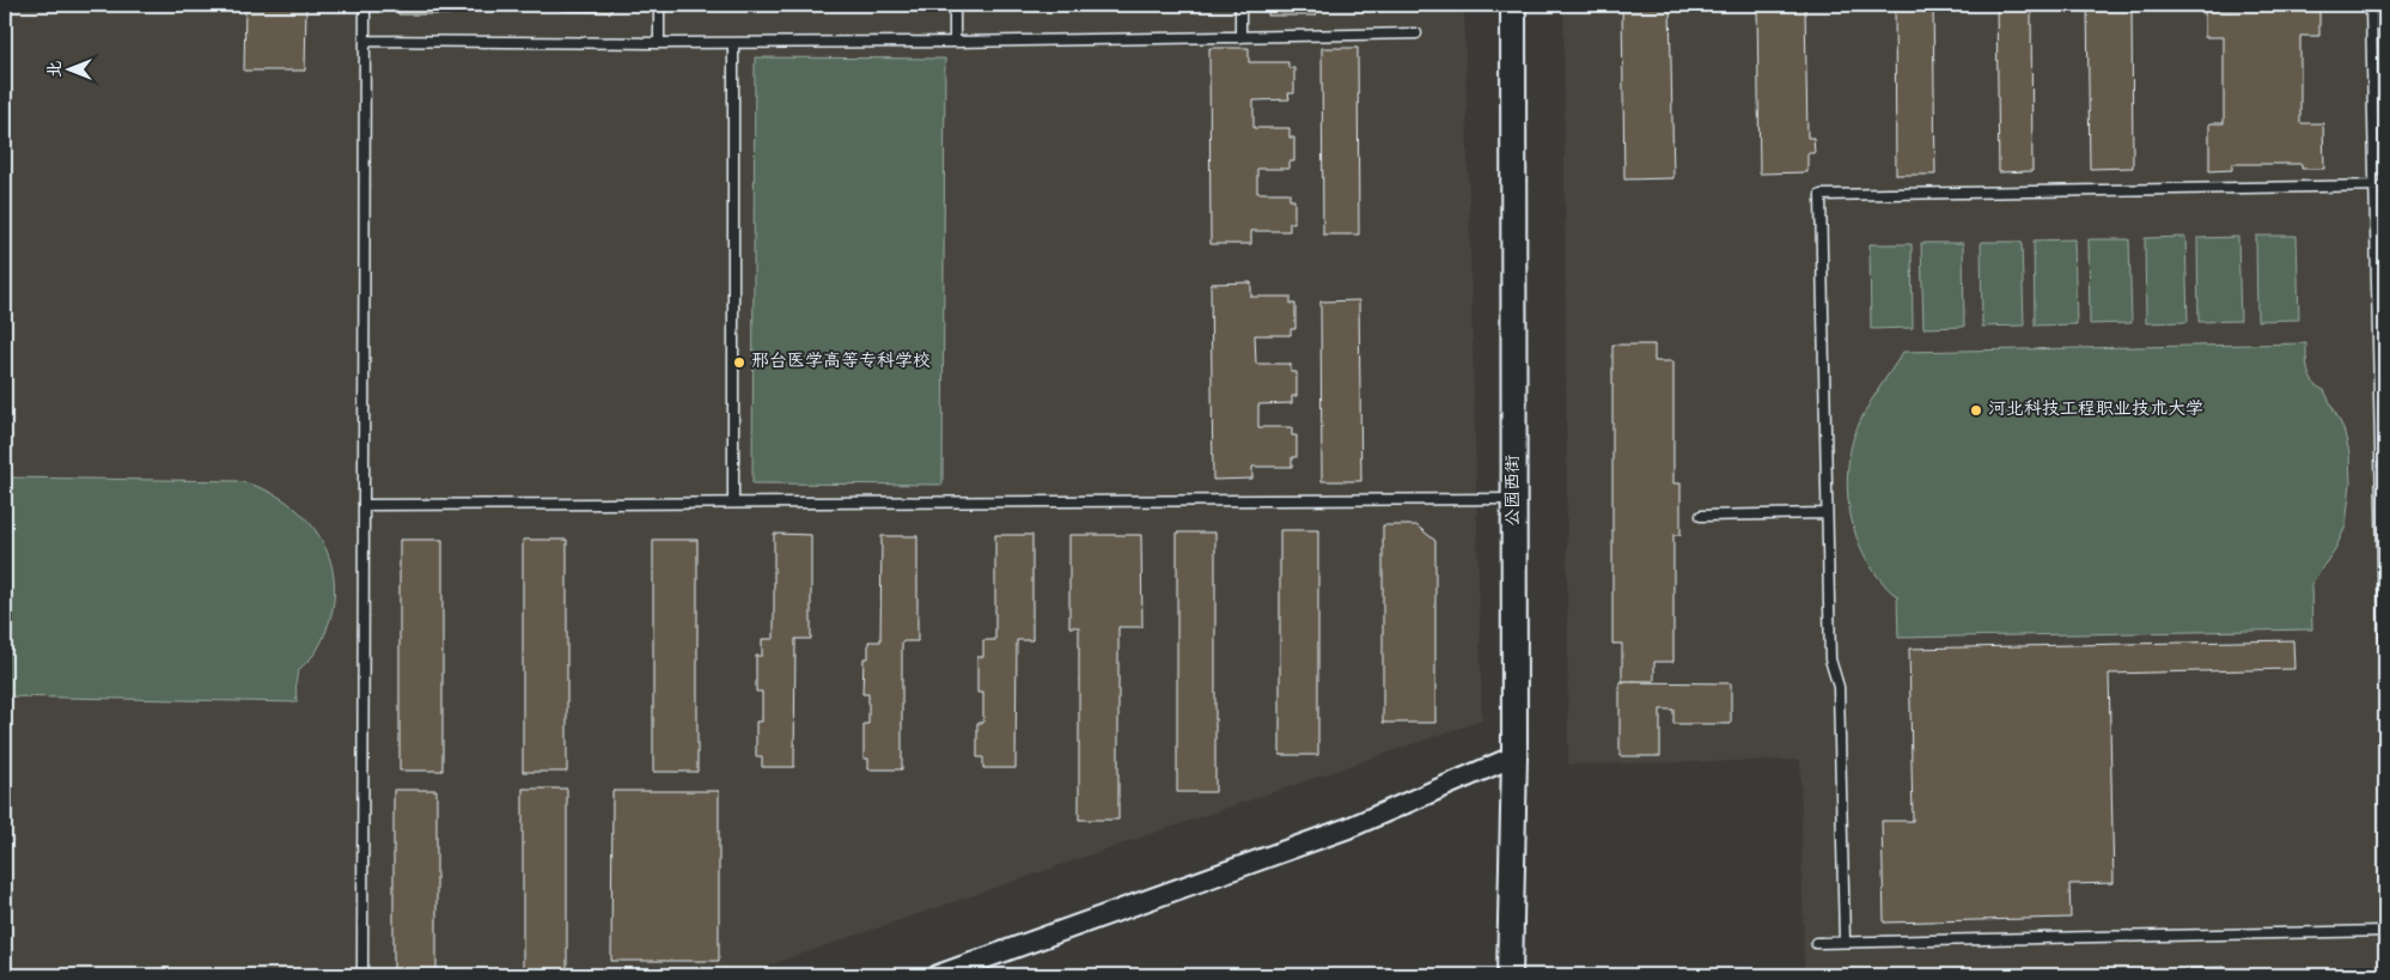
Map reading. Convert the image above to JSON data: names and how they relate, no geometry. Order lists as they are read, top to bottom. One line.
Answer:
{"streets":{"street":["公园西街"]},"places":["邢台医学高等专科学校","河北科技工程职业技术大学"],"north":"left"}
